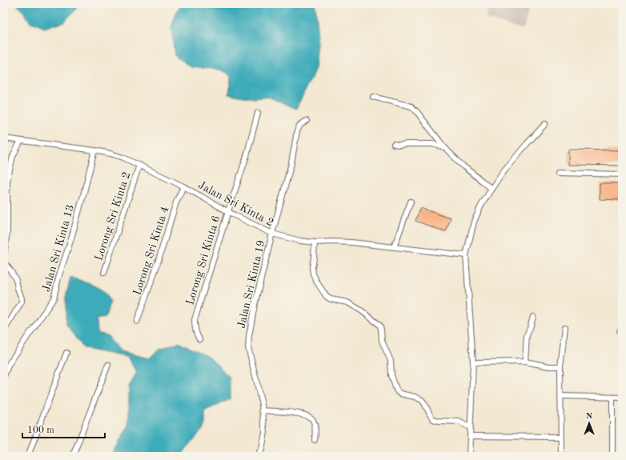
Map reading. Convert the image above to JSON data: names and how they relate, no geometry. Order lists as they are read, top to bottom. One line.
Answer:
{"streets":{"street":["Jalan Sri Kinta 2","Lorong Sri Kinta 2","Jalan Sri Kinta 13","Lorong Sri Kinta 4","Lorong Sri Kinta 6","Jalan Sri Kinta 19"]},"crossings":[["Jalan Sri Kinta 2","Lorong Sri Kinta 2"],["Jalan Sri Kinta 2","Jalan Sri Kinta 13"],["Jalan Sri Kinta 2","Lorong Sri Kinta 4"],["Jalan Sri Kinta 2","Lorong Sri Kinta 6"],["Jalan Sri Kinta 2","Jalan Sri Kinta 19"]],"scale_bar":"100 m","north":"top"}
